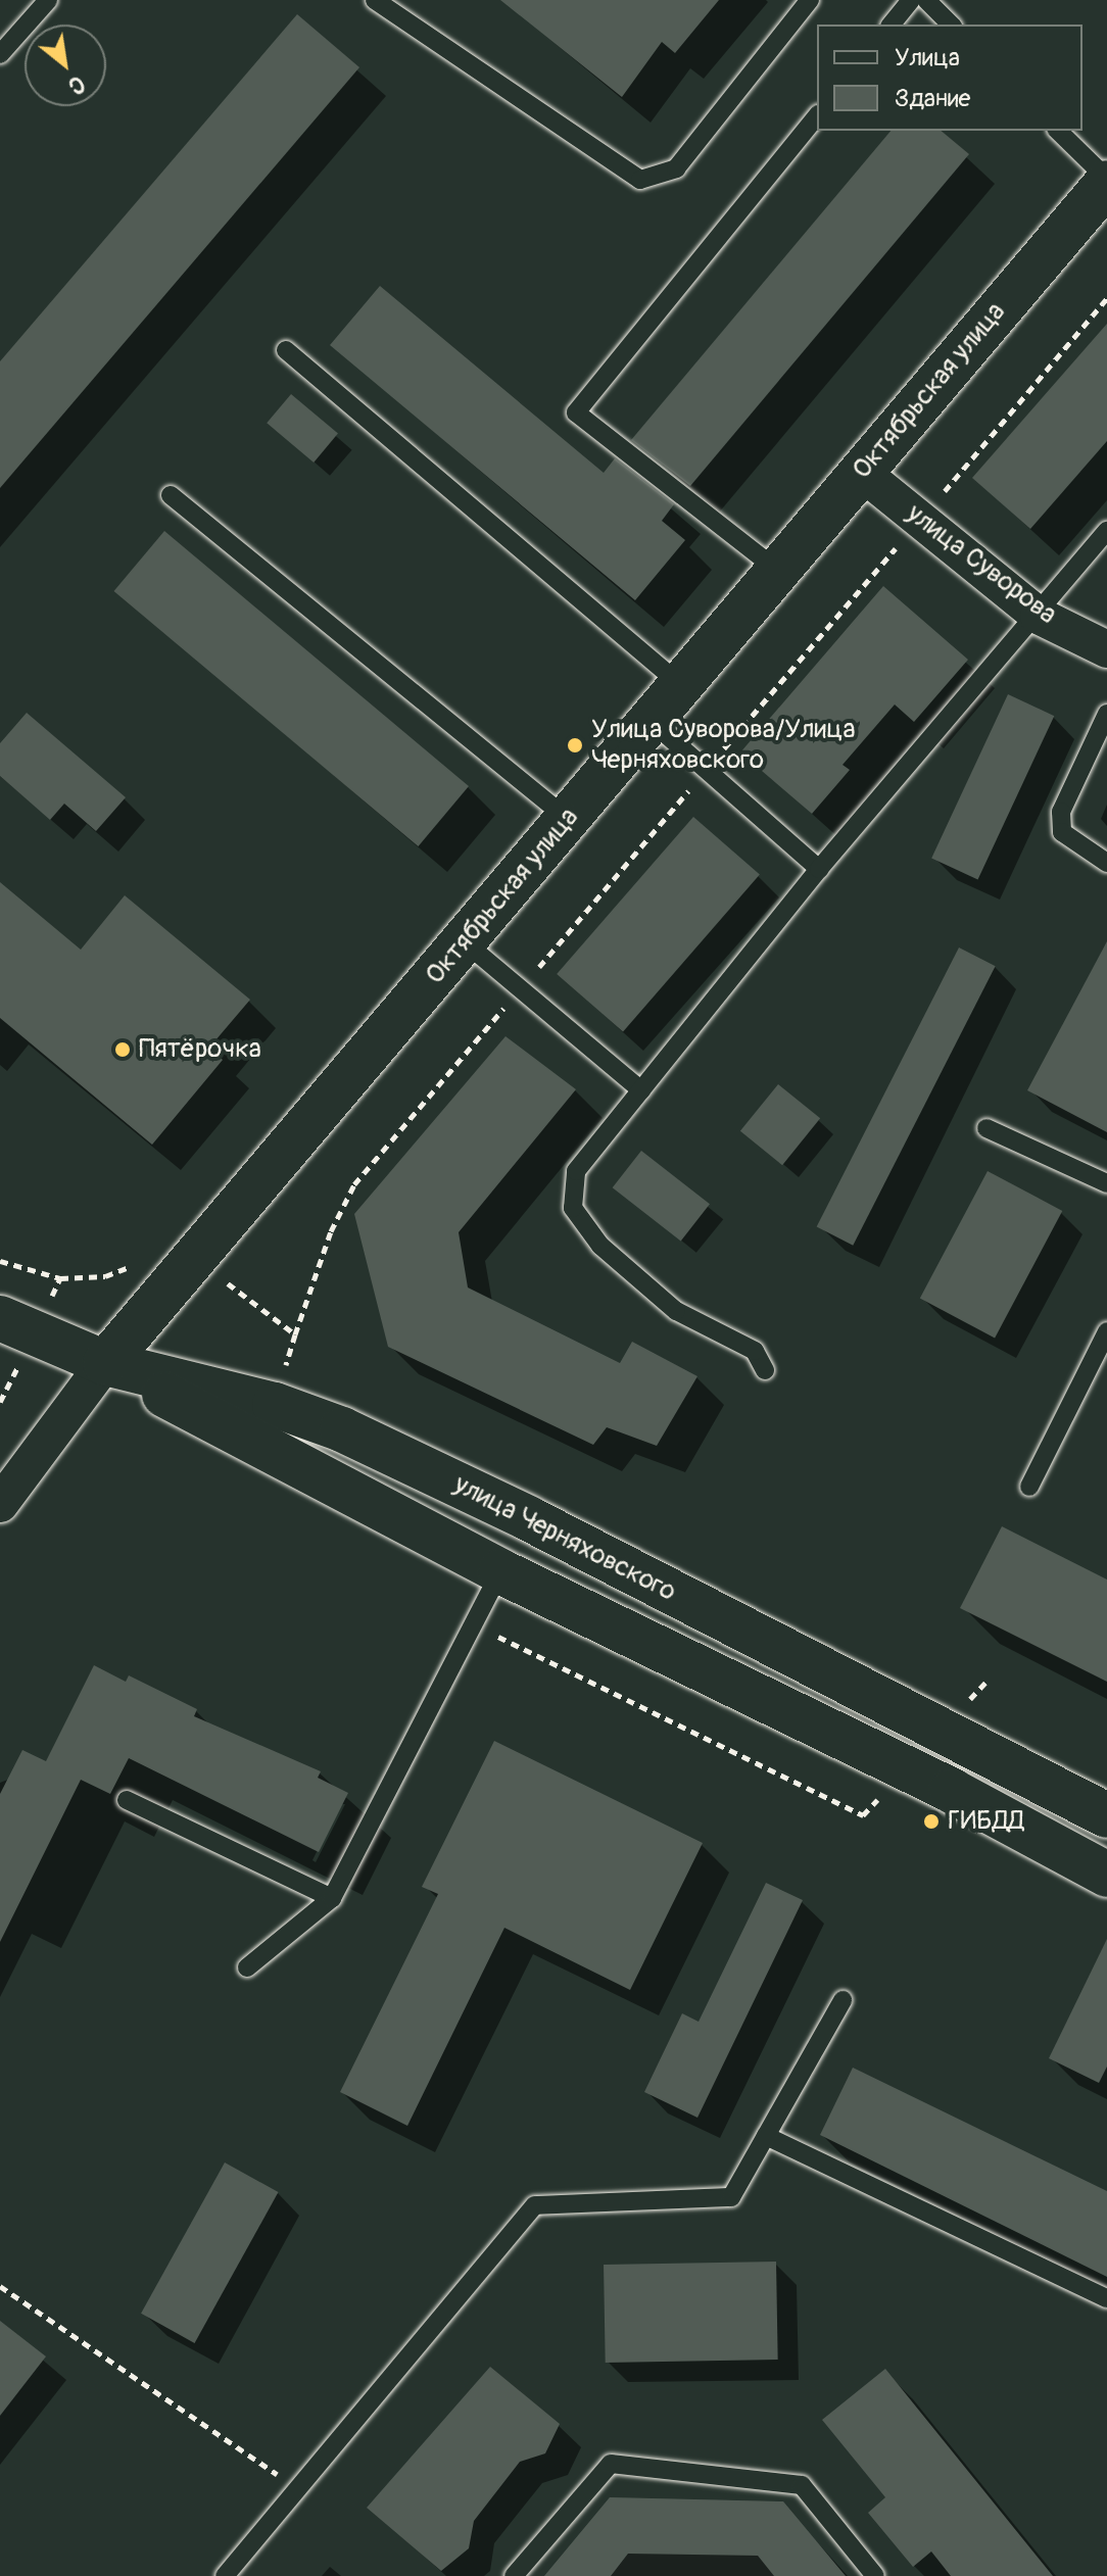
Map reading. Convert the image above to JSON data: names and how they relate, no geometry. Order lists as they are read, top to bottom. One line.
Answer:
{"streets":{"street":["Октябрьская улица","улица Суворова","улица Черняховского"]},"crossings":[["Октябрьская улица","улица Суворова"],["Октябрьская улица","улица Черняховского"]],"places":["Улица Суворова/Улица Черняховского","Пятёрочка","ГИБДД"],"legend":["Улица","Здание"],"north":"bottom right"}
